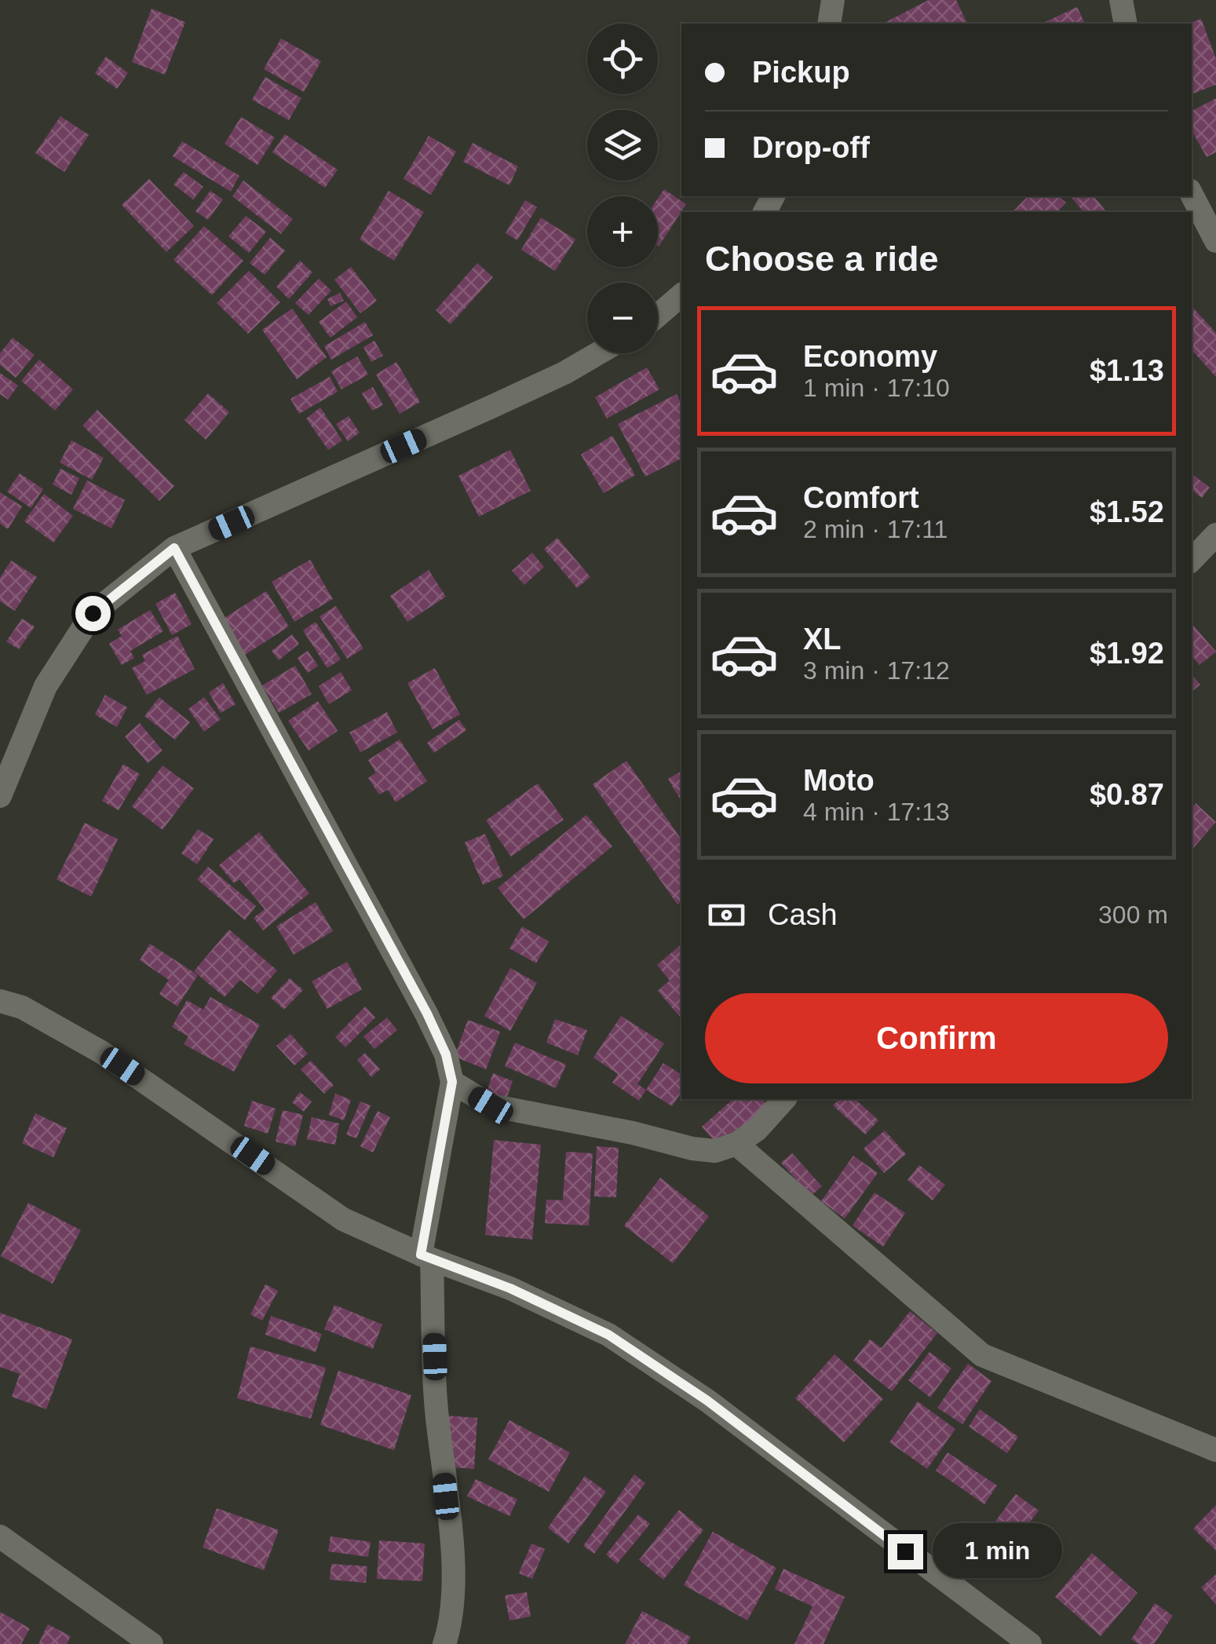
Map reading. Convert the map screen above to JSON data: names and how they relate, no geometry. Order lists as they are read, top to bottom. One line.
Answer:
{"page":{"map_buttons":["+","−"],"banner":["Pickup","Drop-off"],"heading":"Choose a ride","list":[{"name":"Economy","note":"1 min · 17:10","value":"$1.13"},{"name":"Comfort","note":"2 min · 17:11","value":"$1.52"},{"name":"XL","note":"3 min · 17:12","value":"$1.92"},{"name":"Moto","note":"4 min · 17:13","value":"$0.87"}],"pay":["Cash","300 m"],"buttons":"Confirm","bubble":"1 min"}}
